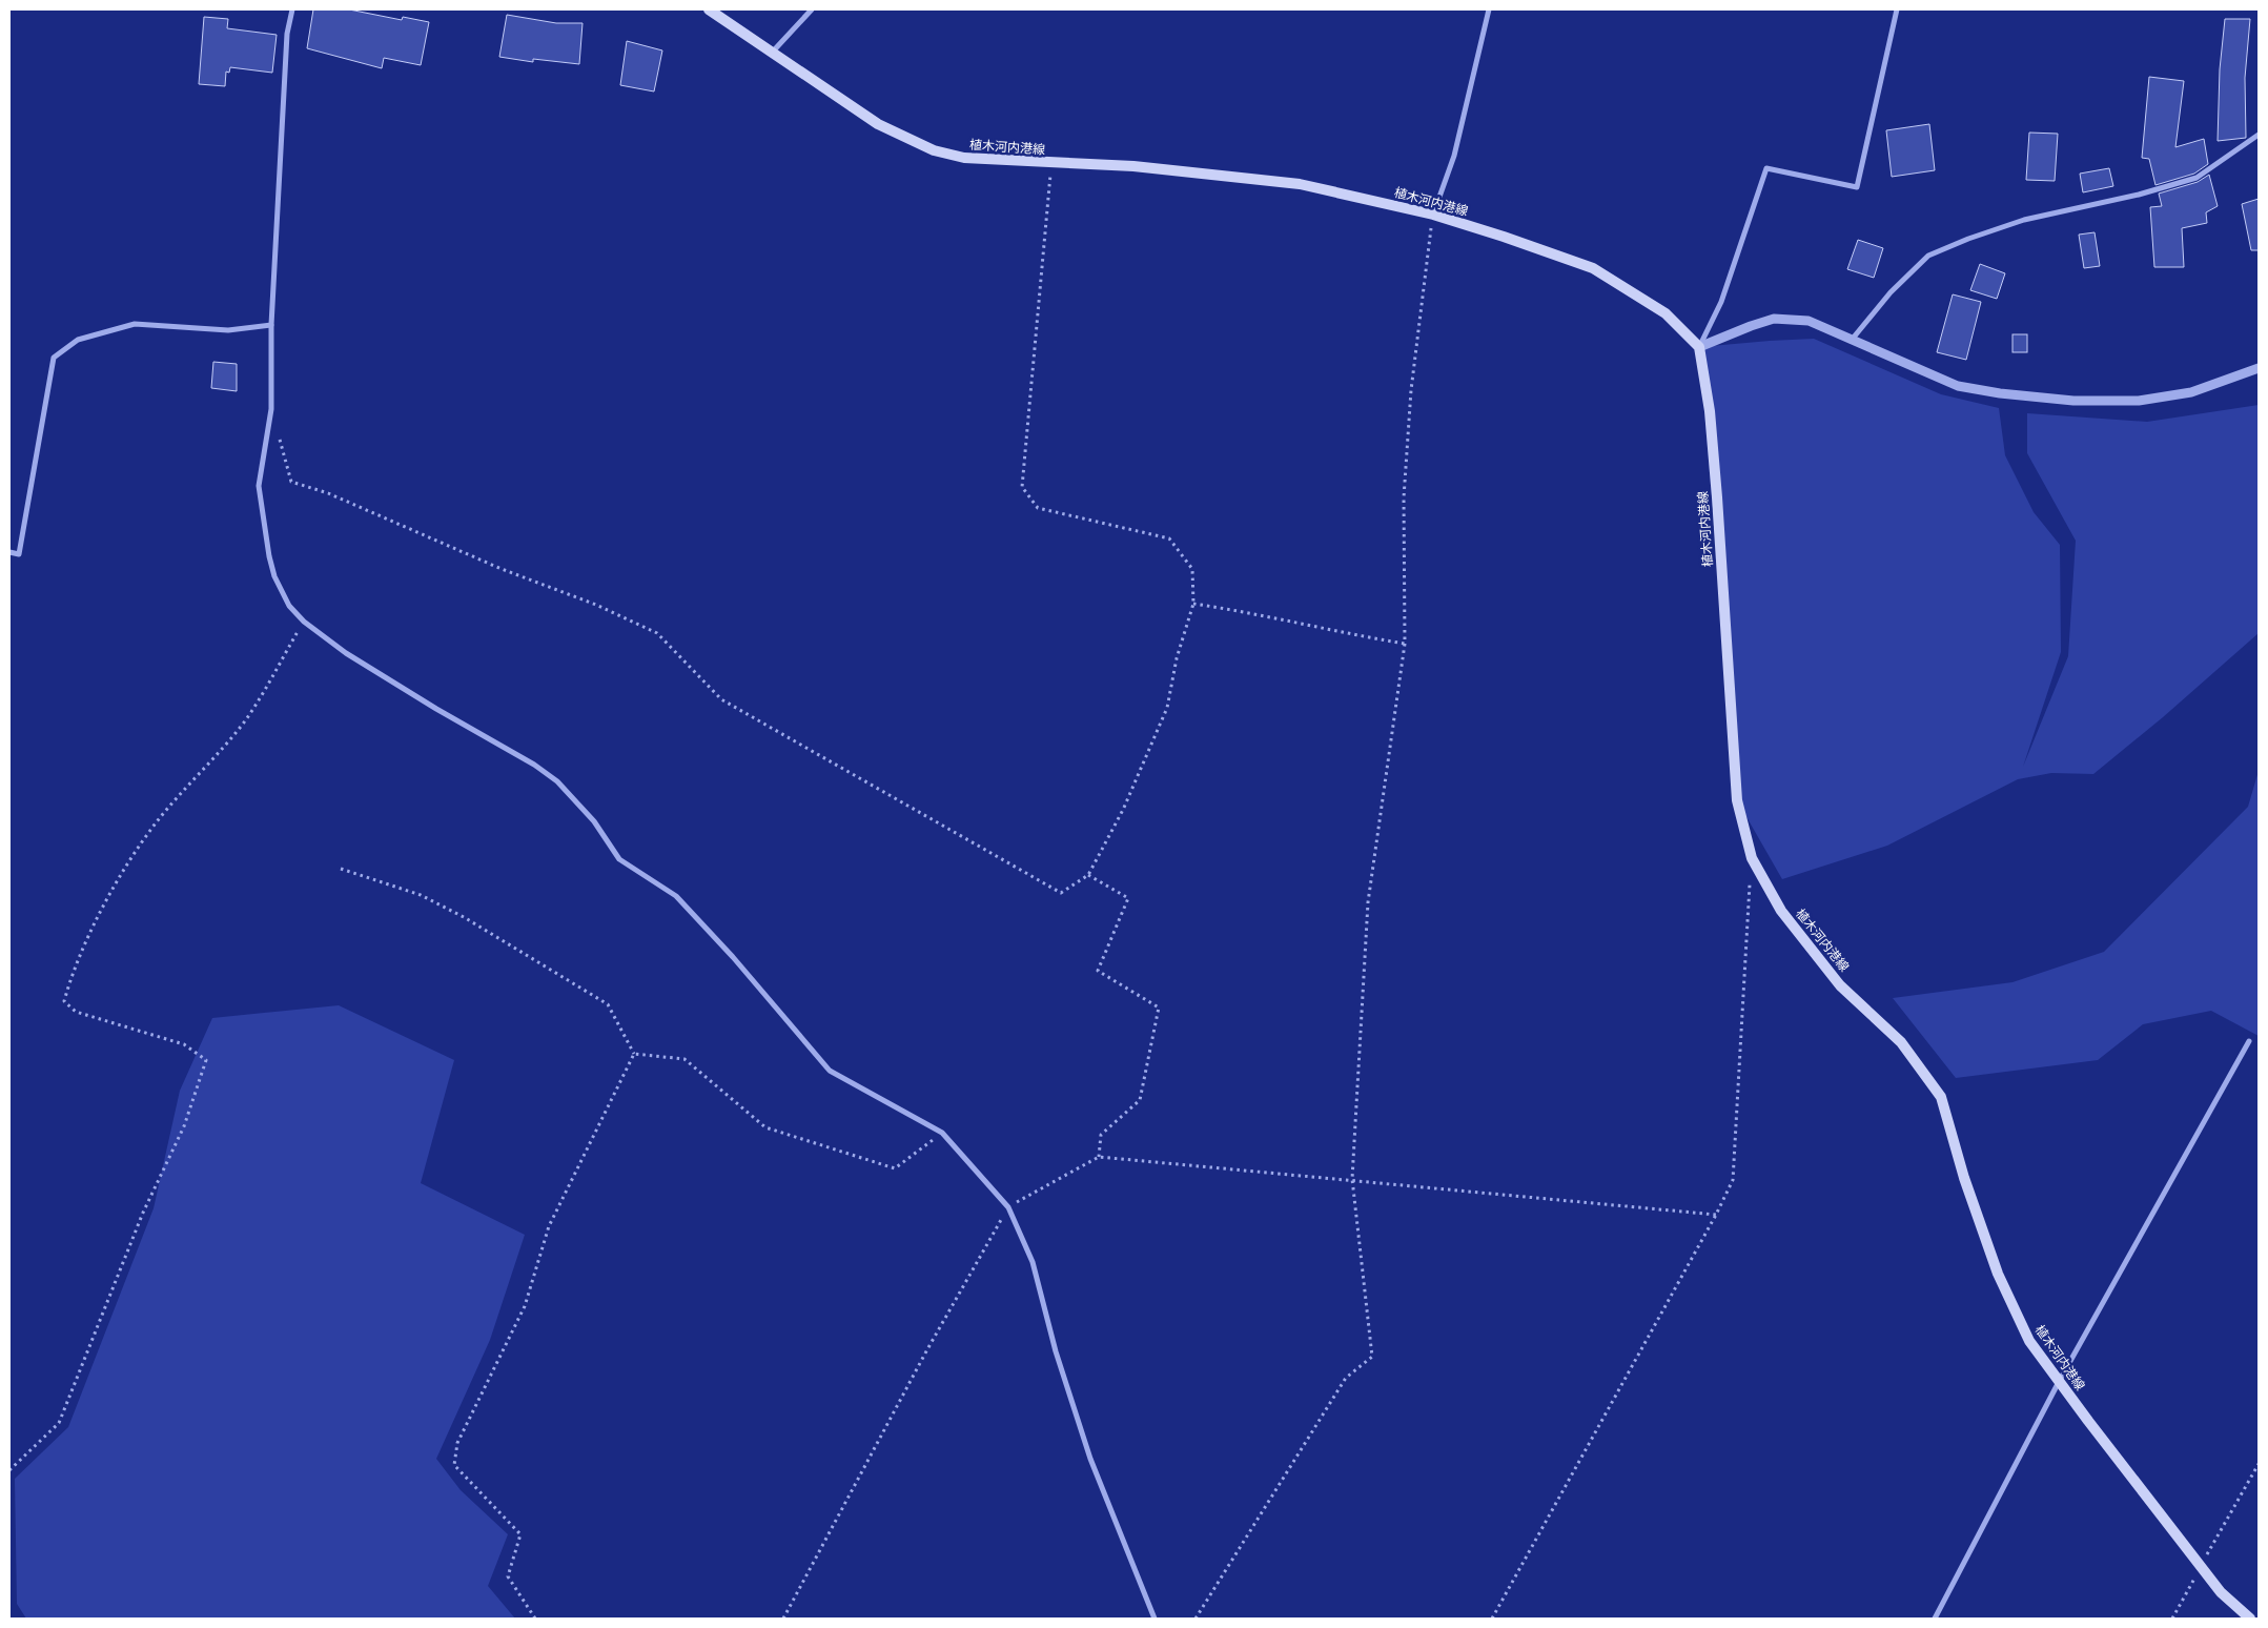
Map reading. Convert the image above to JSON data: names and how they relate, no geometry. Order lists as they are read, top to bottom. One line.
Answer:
{"streets":{"main road":["植木河内港線"]}}
